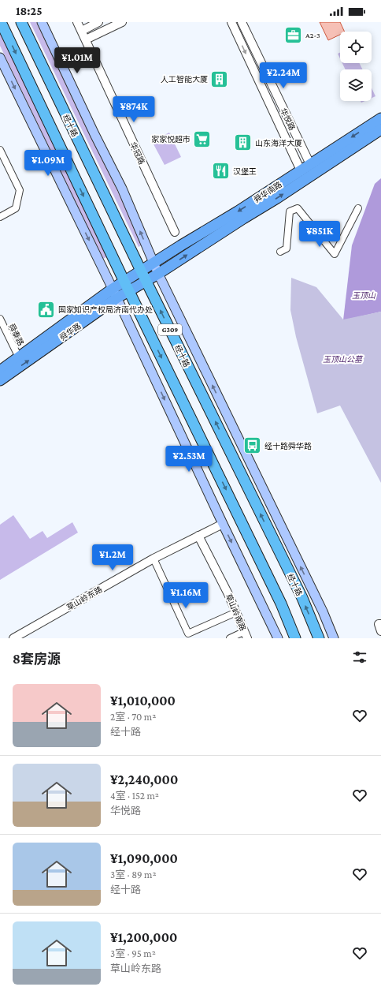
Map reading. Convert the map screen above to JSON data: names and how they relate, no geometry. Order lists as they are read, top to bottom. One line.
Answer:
{"streets":{"highway":["经十路","G309"],"main road":["舜华南路","舜华路"],"street":["华悦路","华冠路","舜泰路","草山岭东路","草山岭南路"]},"crossings":[["华悦路","舜华南路"],["经十路","舜华南路"],["经十路","舜华路"],["舜华南路","舜华路"],["G309","舜华路"],["舜华路","舜泰路"],["草山岭东路","草山岭南路"]],"parks":["玉顶山","玉顶山公墓"],"places":{"office":["A2-3"],"building":["人工智能大厦","山东海洋大厦"],"supermarket":["家家悦超市"],"restaurant":["汉堡王"],"public building":["国家知识产权局济南代办处"],"bus stop":["经十路舜华路"]},"page":{"status":"18:25","price":["¥1.01M","¥2.24M","¥874K","¥1.09M","¥851K","¥2.53M","¥1.2M","¥1.16M"],"heading":"8套房源","list":[{"name":"¥1,010,000","note":"2室 · 70 m² · 经十路"},{"name":"¥2,240,000","note":"4室 · 152 m² · 华悦路"},{"name":"¥1,090,000","note":"3室 · 89 m² · 经十路"},{"name":"¥1,200,000","note":"3室 · 95 m² · 草山岭东路"}]}}
